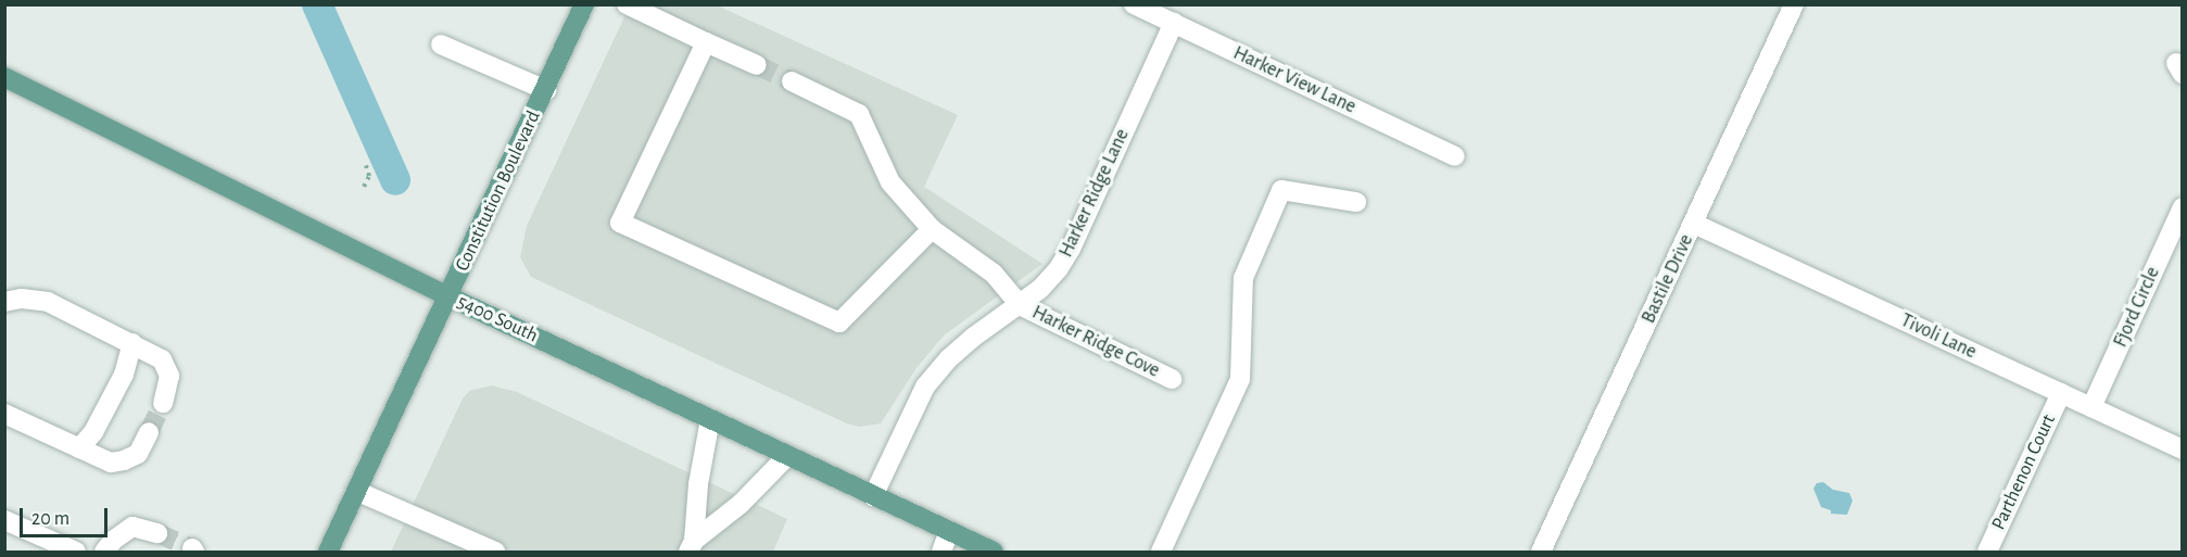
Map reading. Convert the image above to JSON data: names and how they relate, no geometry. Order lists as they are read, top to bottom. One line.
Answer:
{"streets":{"main road":["Constitution Boulevard","5400 South"],"street":["Harker View Lane","Harker Ridge Lane","Bastile Drive","Fjord Circle","Tivoli Lane","Harker Ridge Cove","Parthenon Court"]},"crossings":[["Harker View Lane","Harker Ridge Lane"],["Constitution Boulevard","5400 South"],["Harker Ridge Lane","5400 South"],["Harker Ridge Lane","Harker Ridge Cove"],["Bastile Drive","Tivoli Lane"],["Fjord Circle","Tivoli Lane"],["Tivoli Lane","Parthenon Court"]],"scale_bar":"20 m"}
